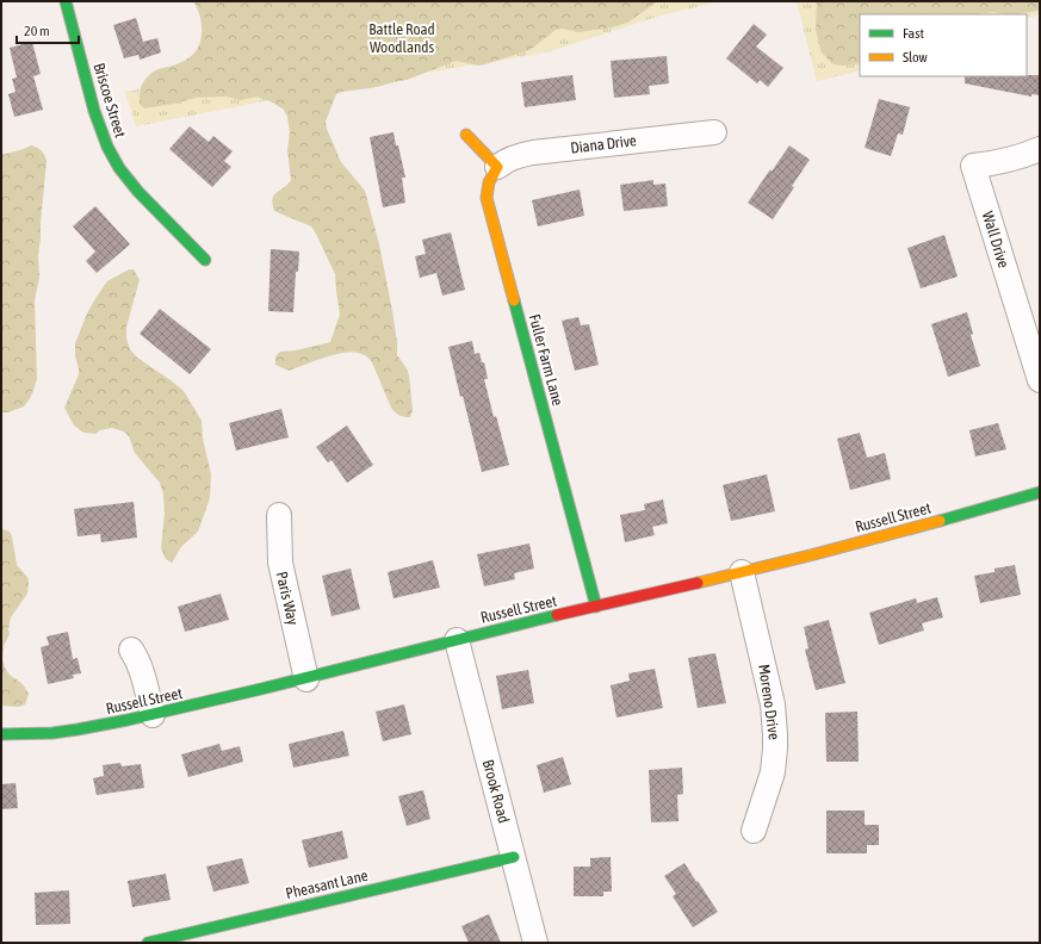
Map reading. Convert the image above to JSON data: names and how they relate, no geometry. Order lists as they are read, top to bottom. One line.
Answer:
{"streets":{"street":["Briscoe Street","Diana Drive","Wall Drive","Fuller Farm Lane","Russell Street","Paris Way","Moreno Drive","Brook Road","Pheasant Lane"]},"crossings":[["Diana Drive","Fuller Farm Lane"],["Fuller Farm Lane","Russell Street"],["Russell Street","Paris Way"],["Russell Street","Moreno Drive"],["Russell Street","Brook Road"],["Brook Road","Pheasant Lane"]],"parks":["Battle Road Woodlands"],"legend":["Fast","Slow"],"scale_bar":"20 m"}
